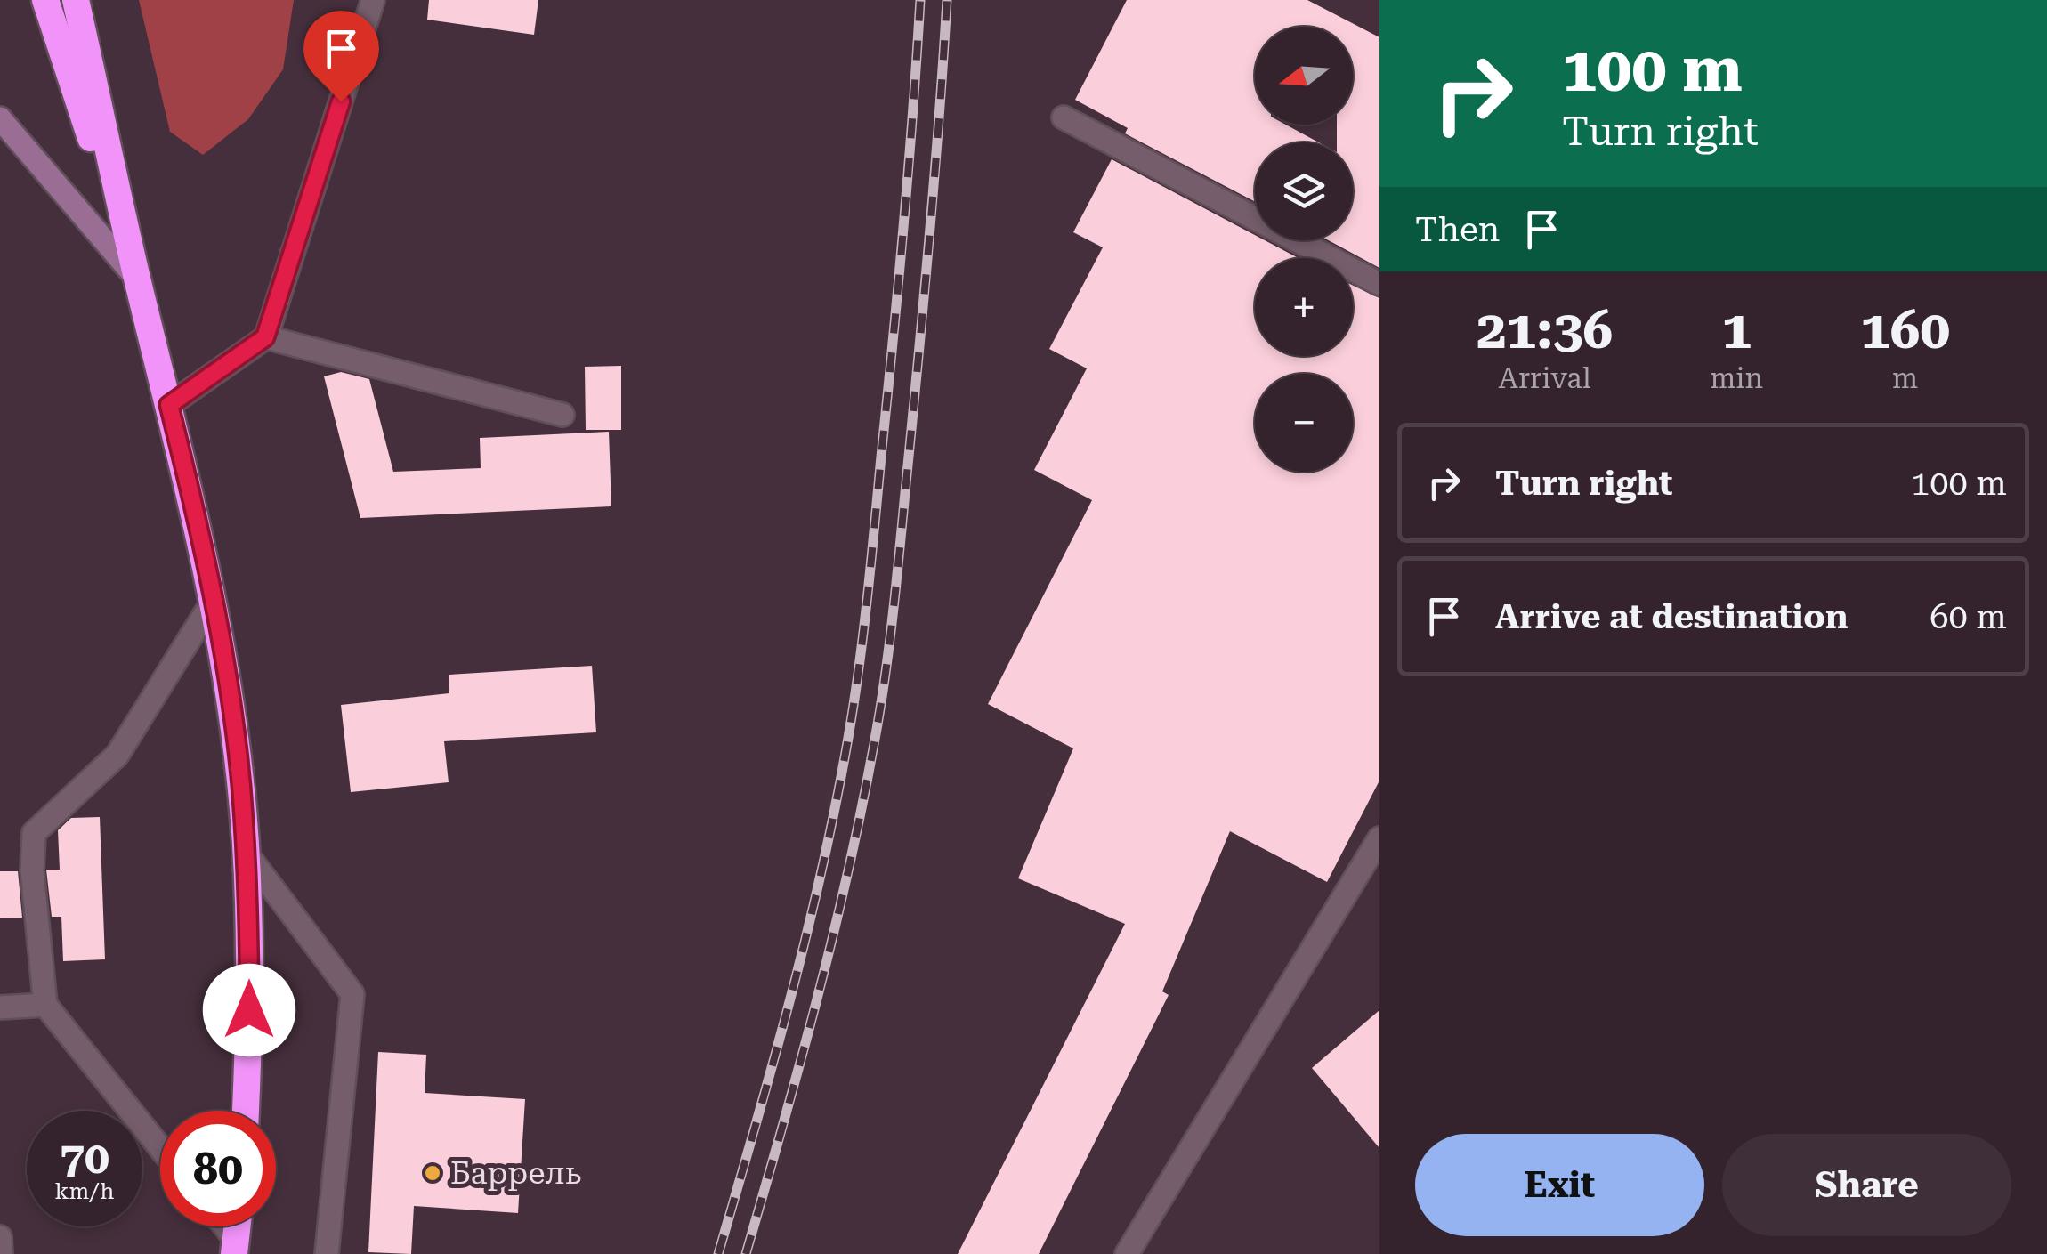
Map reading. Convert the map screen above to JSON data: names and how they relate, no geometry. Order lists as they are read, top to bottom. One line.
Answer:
{"places":["Баррель"],"north":"left","page":{"turn":["100 m","Turn right"],"map_buttons":["+","−"],"then":"Then","eta":["21:36","Arrival","1","min","160","m"],"list":[{"name":"Turn right","value":"100 m"},{"name":"Arrive at destination","value":"60 m"}],"speed":"70 km/h","limit":"80","buttons":["Exit","Share"]}}
